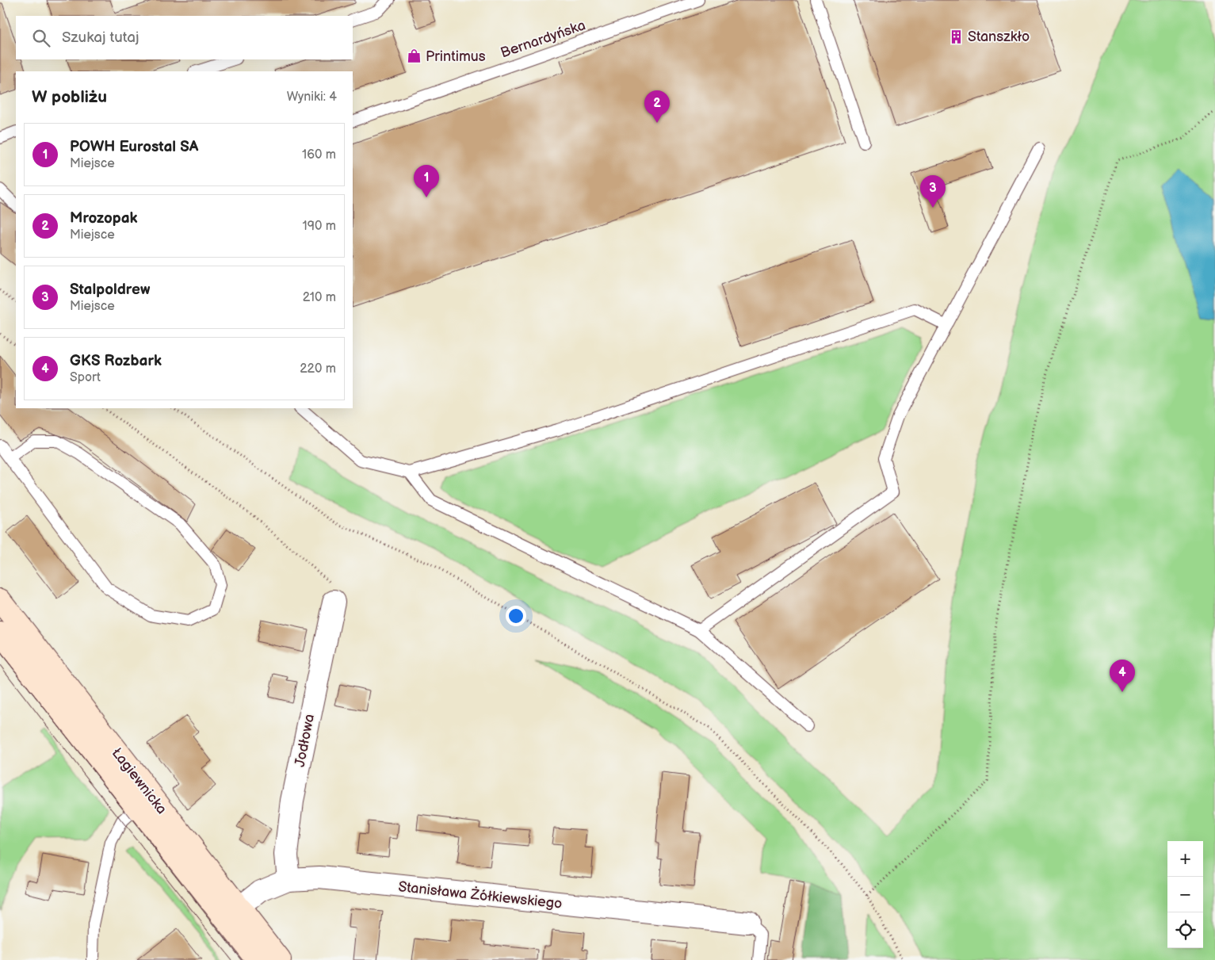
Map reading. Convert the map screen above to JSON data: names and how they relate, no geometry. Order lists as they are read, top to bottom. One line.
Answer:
{"streets":{"main road":["Łagiewnicka"],"street":["Jodłowa","Stanisława Żółkiewskiego"],"lane":["Bernardyńska"]},"crossings":[["Jodłowa","Stanisława Żółkiewskiego"],["Łagiewnicka","Stanisława Żółkiewskiego"]],"places":{"building":["Stanszkło"],"shop":["Printimus"]},"page":{"search":"Szukaj tutaj","heading":["W pobliżu","Wyniki: 4"],"pins":["2","1","3","4"],"list":[{"mark":"1","name":"POWH Eurostal SA","note":"Miejsce","value":"160 m"},{"mark":"2","name":"Mrozopak","note":"Miejsce","value":"190 m"},{"mark":"3","name":"Stalpoldrew","note":"Miejsce","value":"210 m"},{"mark":"4","name":"GKS Rozbark","note":"Sport","value":"220 m"}],"map_buttons":["+","−"]}}
